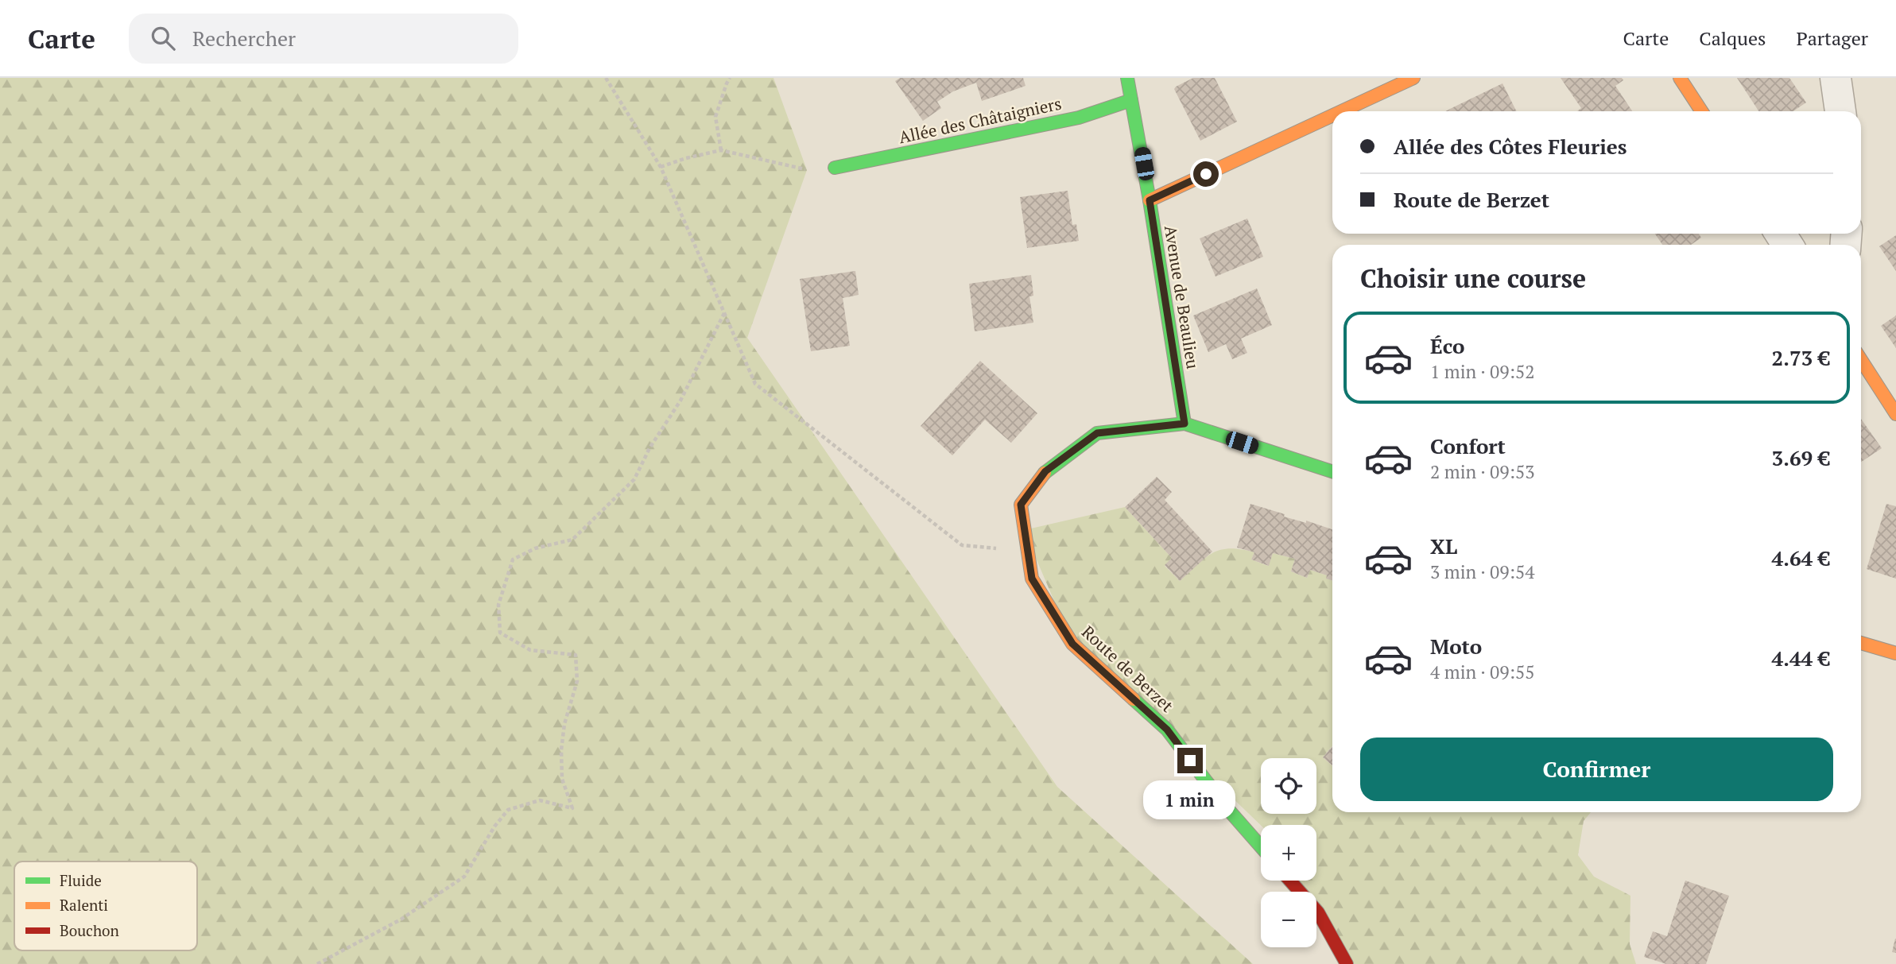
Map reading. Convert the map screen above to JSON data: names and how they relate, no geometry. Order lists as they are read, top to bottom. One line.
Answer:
{"streets":{"street":["Allée des Châtaigniers","Avenue de Beaulieu","Route de Berzet"]},"crossings":[["Allée des Châtaigniers","Avenue de Beaulieu"],["Avenue de Beaulieu","Route de Berzet"]],"legend":["Fluide","Ralenti","Bouchon"],"page":{"header":"Carte","search":"Rechercher","nav":["Carte","Calques","Partager"],"banner":["Allée des Côtes Fleuries","Route de Berzet"],"heading":"Choisir une course","list":[{"name":"Éco","note":"1 min · 09:52","value":"2.73 €"},{"name":"Confort","note":"2 min · 09:53","value":"3.69 €"},{"name":"XL","note":"3 min · 09:54","value":"4.64 €"},{"name":"Moto","note":"4 min · 09:55","value":"4.44 €"}],"buttons":"Confirmer","map_buttons":["+","−"],"bubble":"1 min"}}
